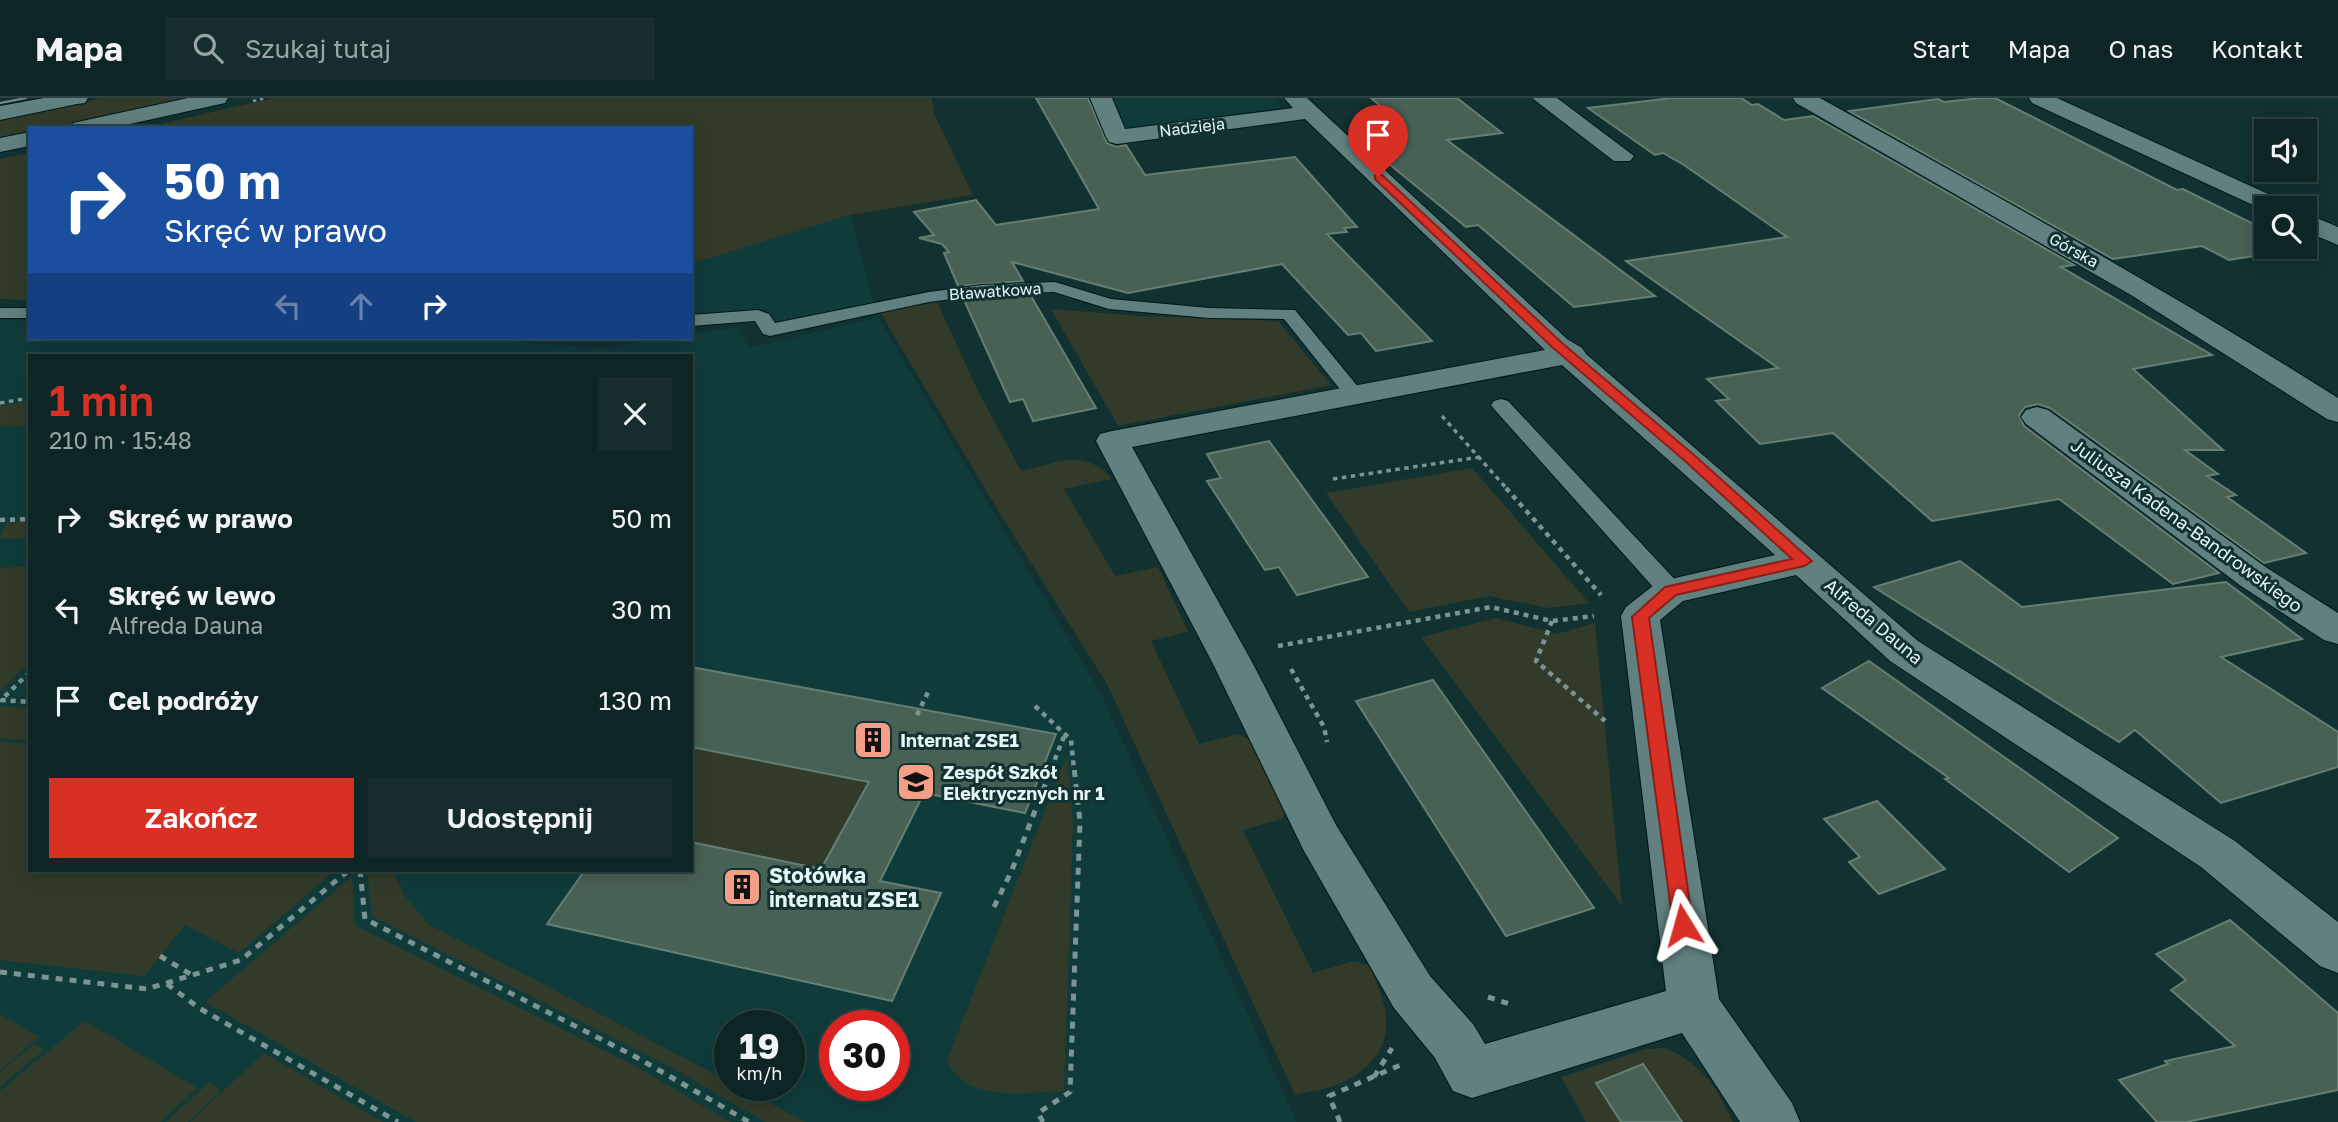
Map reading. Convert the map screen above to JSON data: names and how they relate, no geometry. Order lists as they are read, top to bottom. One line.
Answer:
{"streets":{"street":["Nadzieja","Górska","Juliusza Kadena-Bandrowskiego","Alfreda Dauna"],"lane":["Bławatkowa"]},"crossings":[["Nadzieja","Alfreda Dauna"]],"places":{"building":["Internat ZSE1","Stołówka internatu ZSE1"],"school or university":["Zespół Szkół Elektrycznych nr 1"]},"page":{"header":"Mapa","search":"Szukaj tutaj","nav":["Start","Mapa","O nas","Kontakt"],"turn":["50 m","Skręć w prawo"],"heading":["1 min","210 m · 15:48"],"list":[{"name":"Skręć w prawo","value":"50 m"},{"name":"Skręć w lewo","note":"Alfreda Dauna","value":"30 m"},{"name":"Cel podróży","value":"130 m"}],"buttons":["Zakończ","Udostępnij"],"speed":"19 km/h","limit":"30"}}
